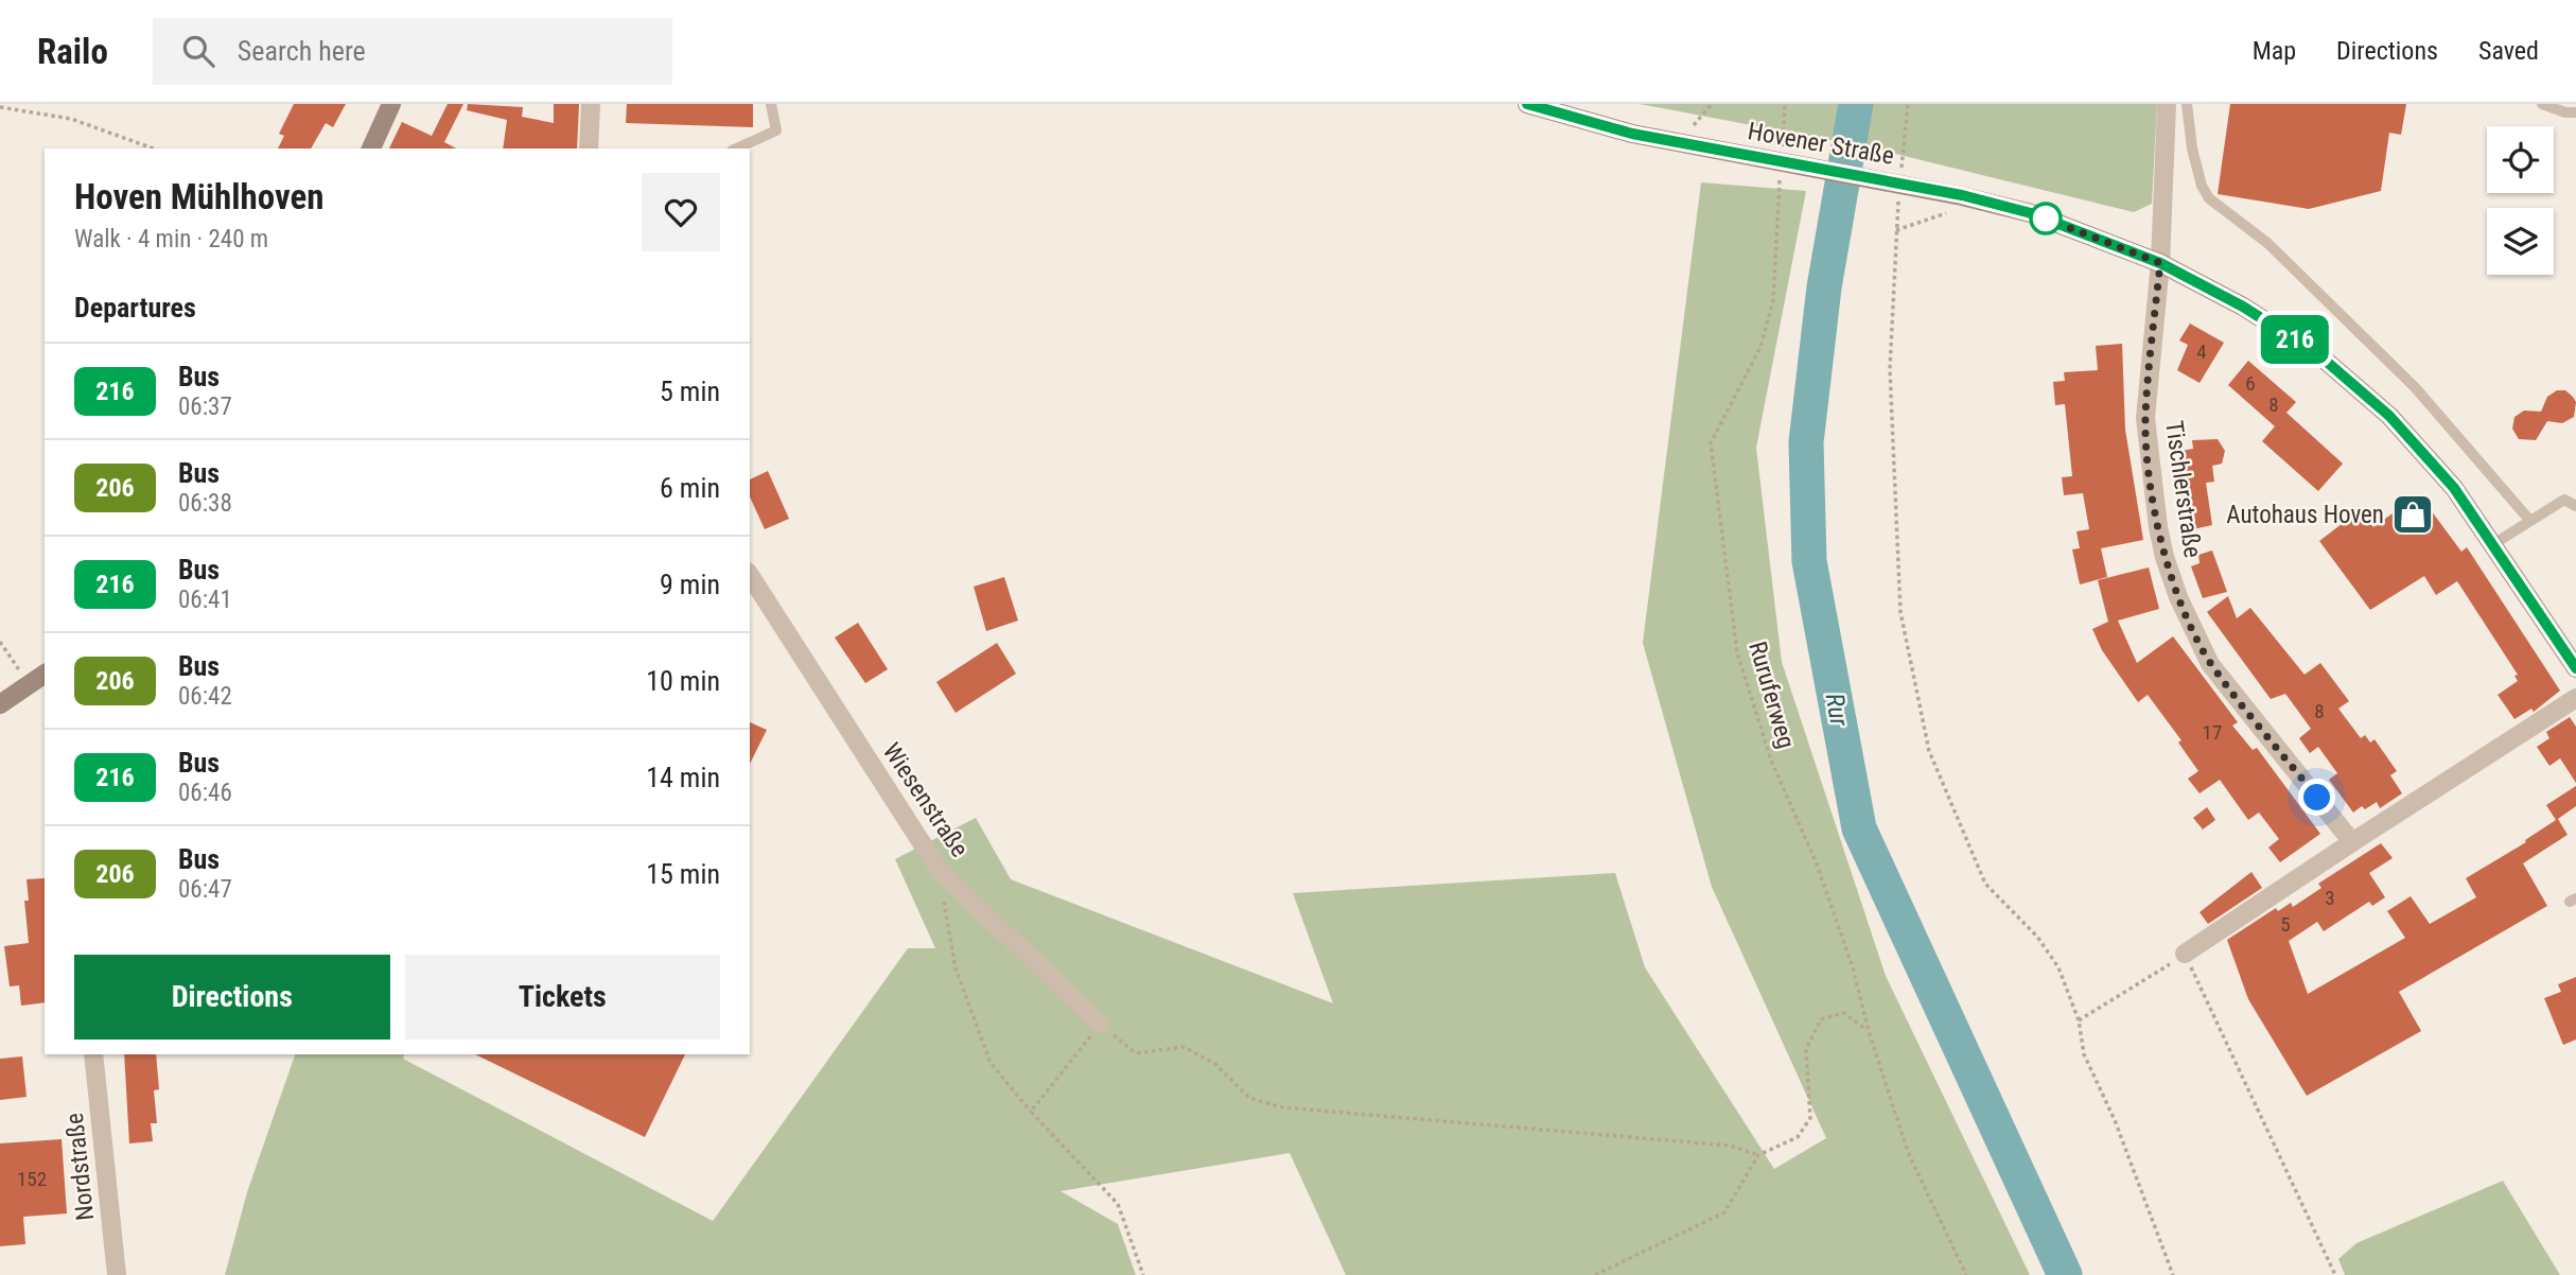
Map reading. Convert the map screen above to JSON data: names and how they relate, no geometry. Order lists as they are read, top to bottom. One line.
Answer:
{"streets":{"main road":["Hovener Straße"],"street":["Tischlerstraße","Wiesenstraße","Nordstraße"],"path":["Ruruferweg"]},"crossings":[["Hovener Straße","Tischlerstraße"]],"water":["Rur"],"places":{"shop":["Autohaus Hoven"]},"lines":["bus line 216"],"house_numbers":["4","6","8","8","17","3","5","152"],"page":{"header":"Railo","search":"Search here","nav":["Map","Directions","Saved"],"on_map":"216","heading":[["Hoven Mühlhoven","Walk · 4 min · 240 m"],"Departures"],"list":[{"mark":"216","name":"Bus","note":"06:37","value":"5 min"},{"mark":"206","name":"Bus","note":"06:38","value":"6 min"},{"mark":"216","name":"Bus","note":"06:41","value":"9 min"},{"mark":"206","name":"Bus","note":"06:42","value":"10 min"},{"mark":"216","name":"Bus","note":"06:46","value":"14 min"},{"mark":"206","name":"Bus","note":"06:47","value":"15 min"}],"buttons":["Directions","Tickets"]}}
